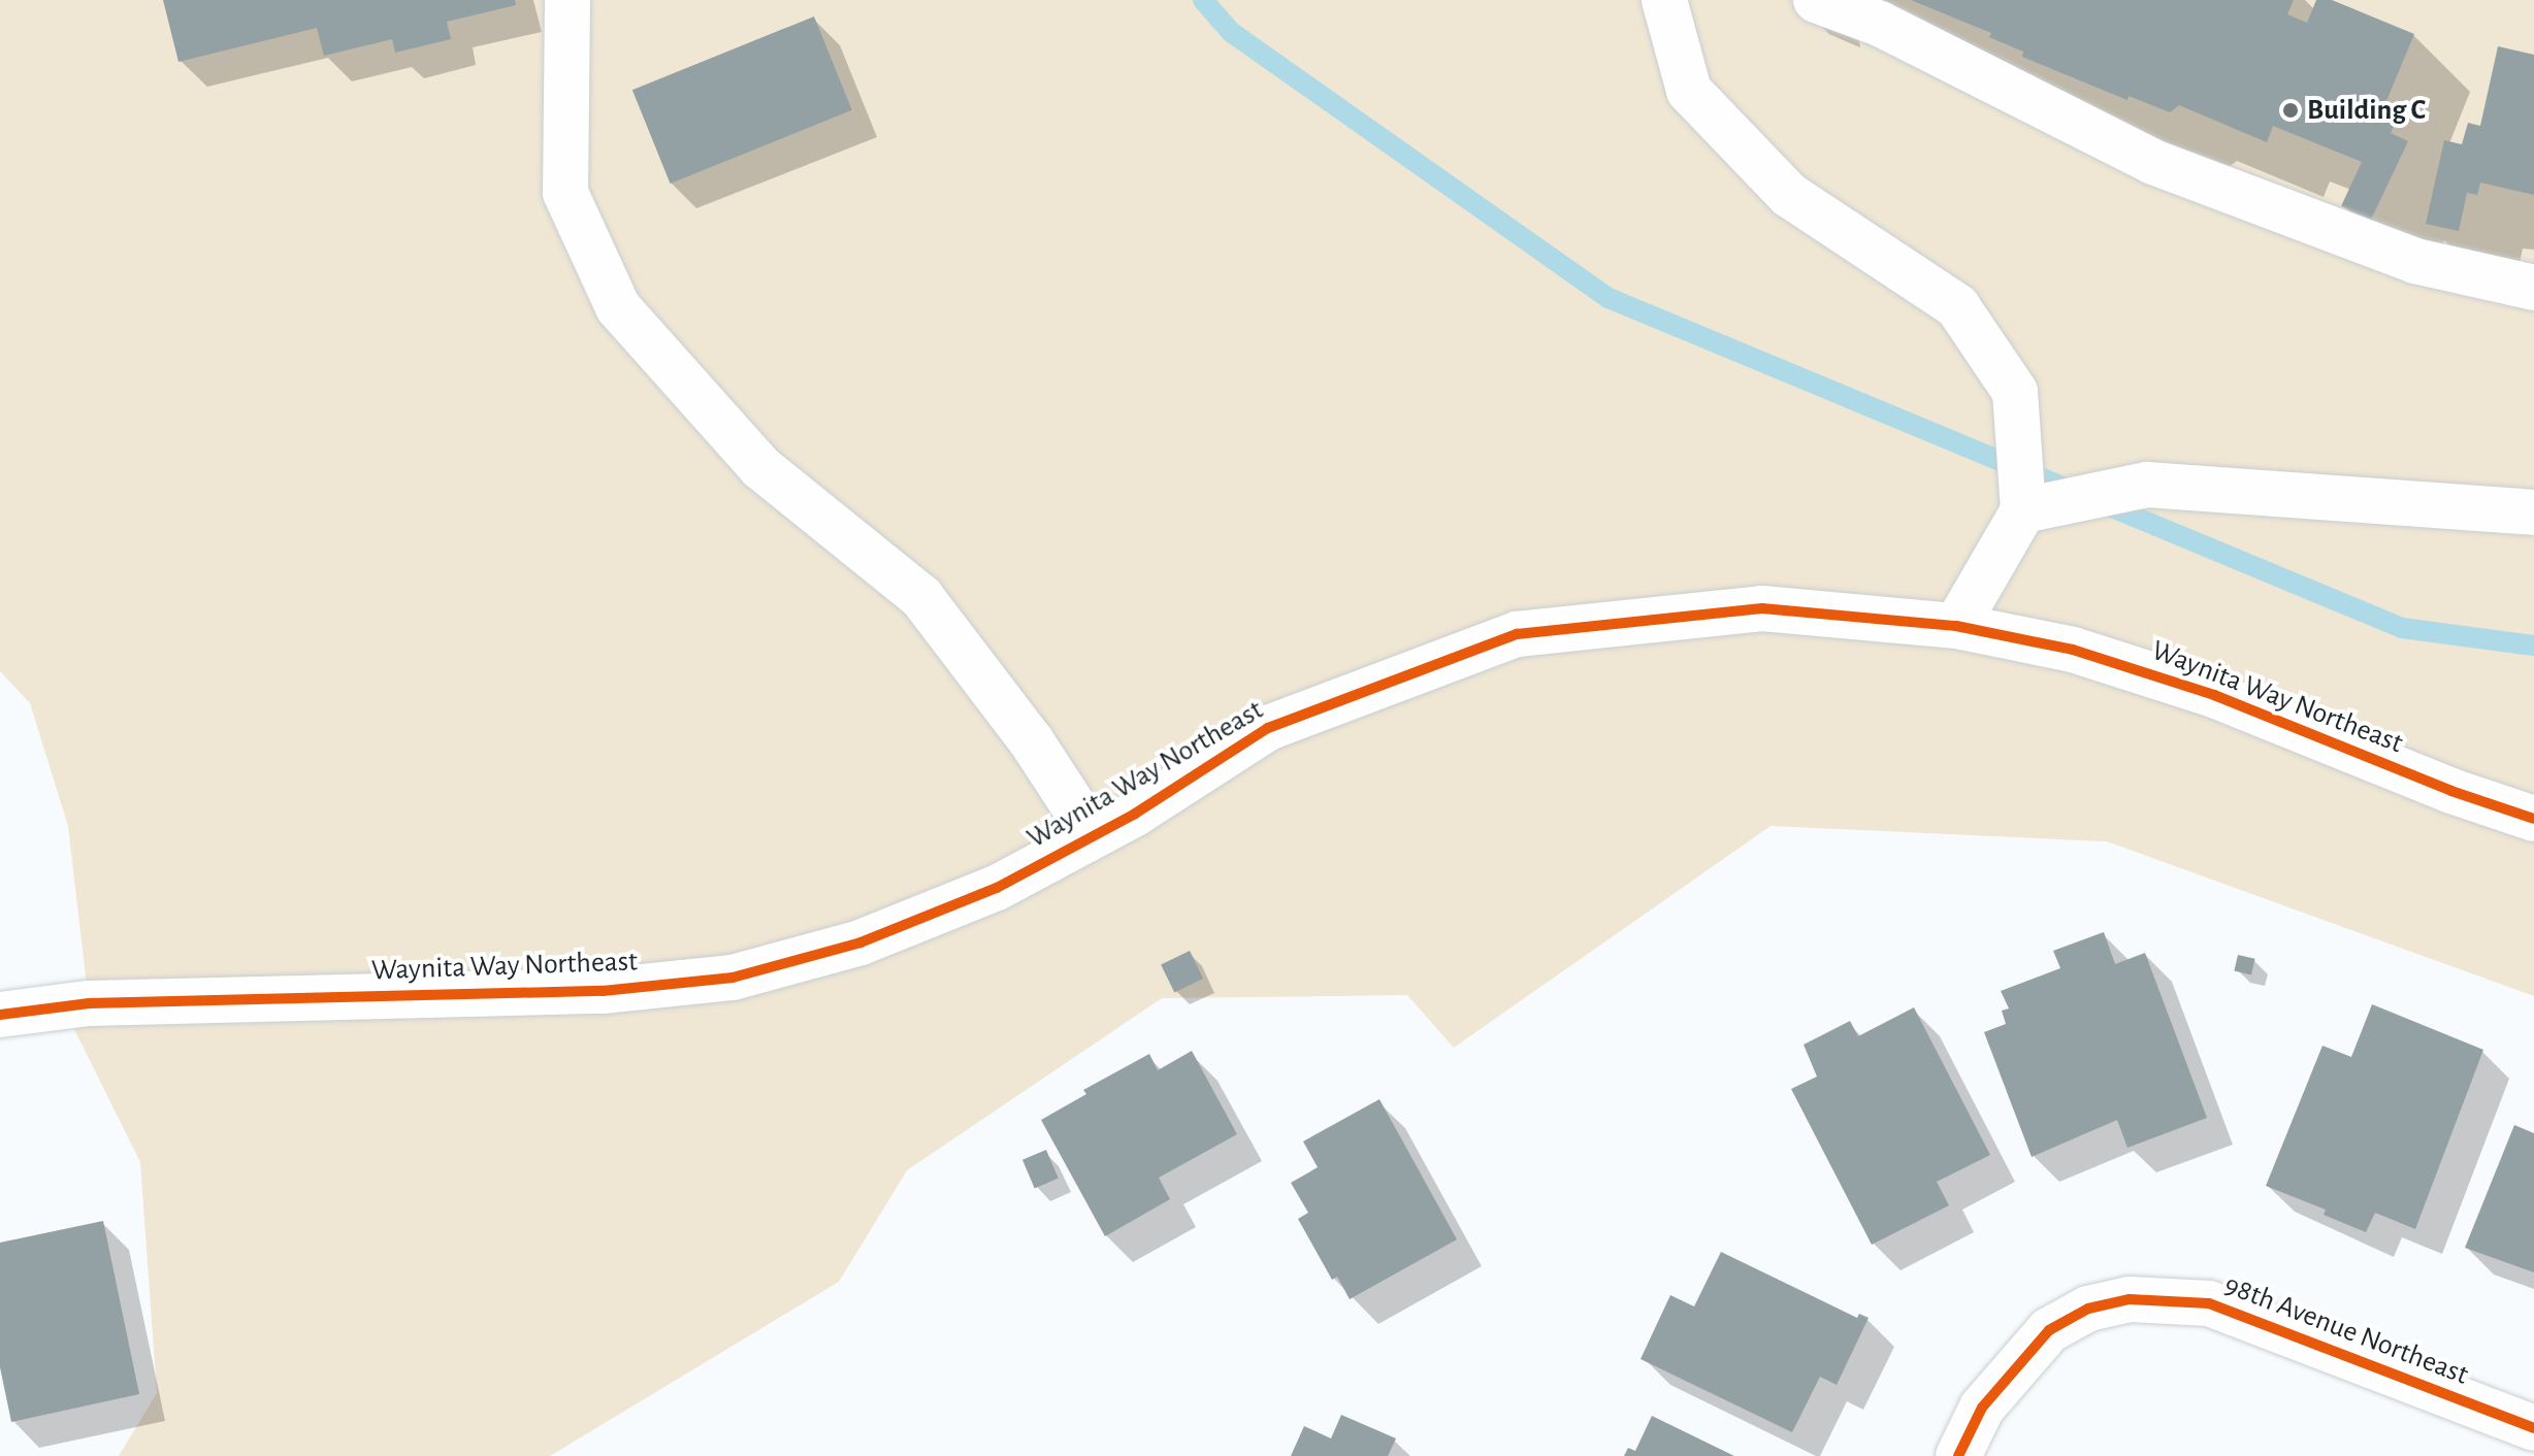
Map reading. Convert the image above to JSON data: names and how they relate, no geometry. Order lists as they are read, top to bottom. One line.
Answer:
{"streets":{"main road":["Waynita Way Northeast","98th Avenue Northeast"]},"places":["Building C"]}
